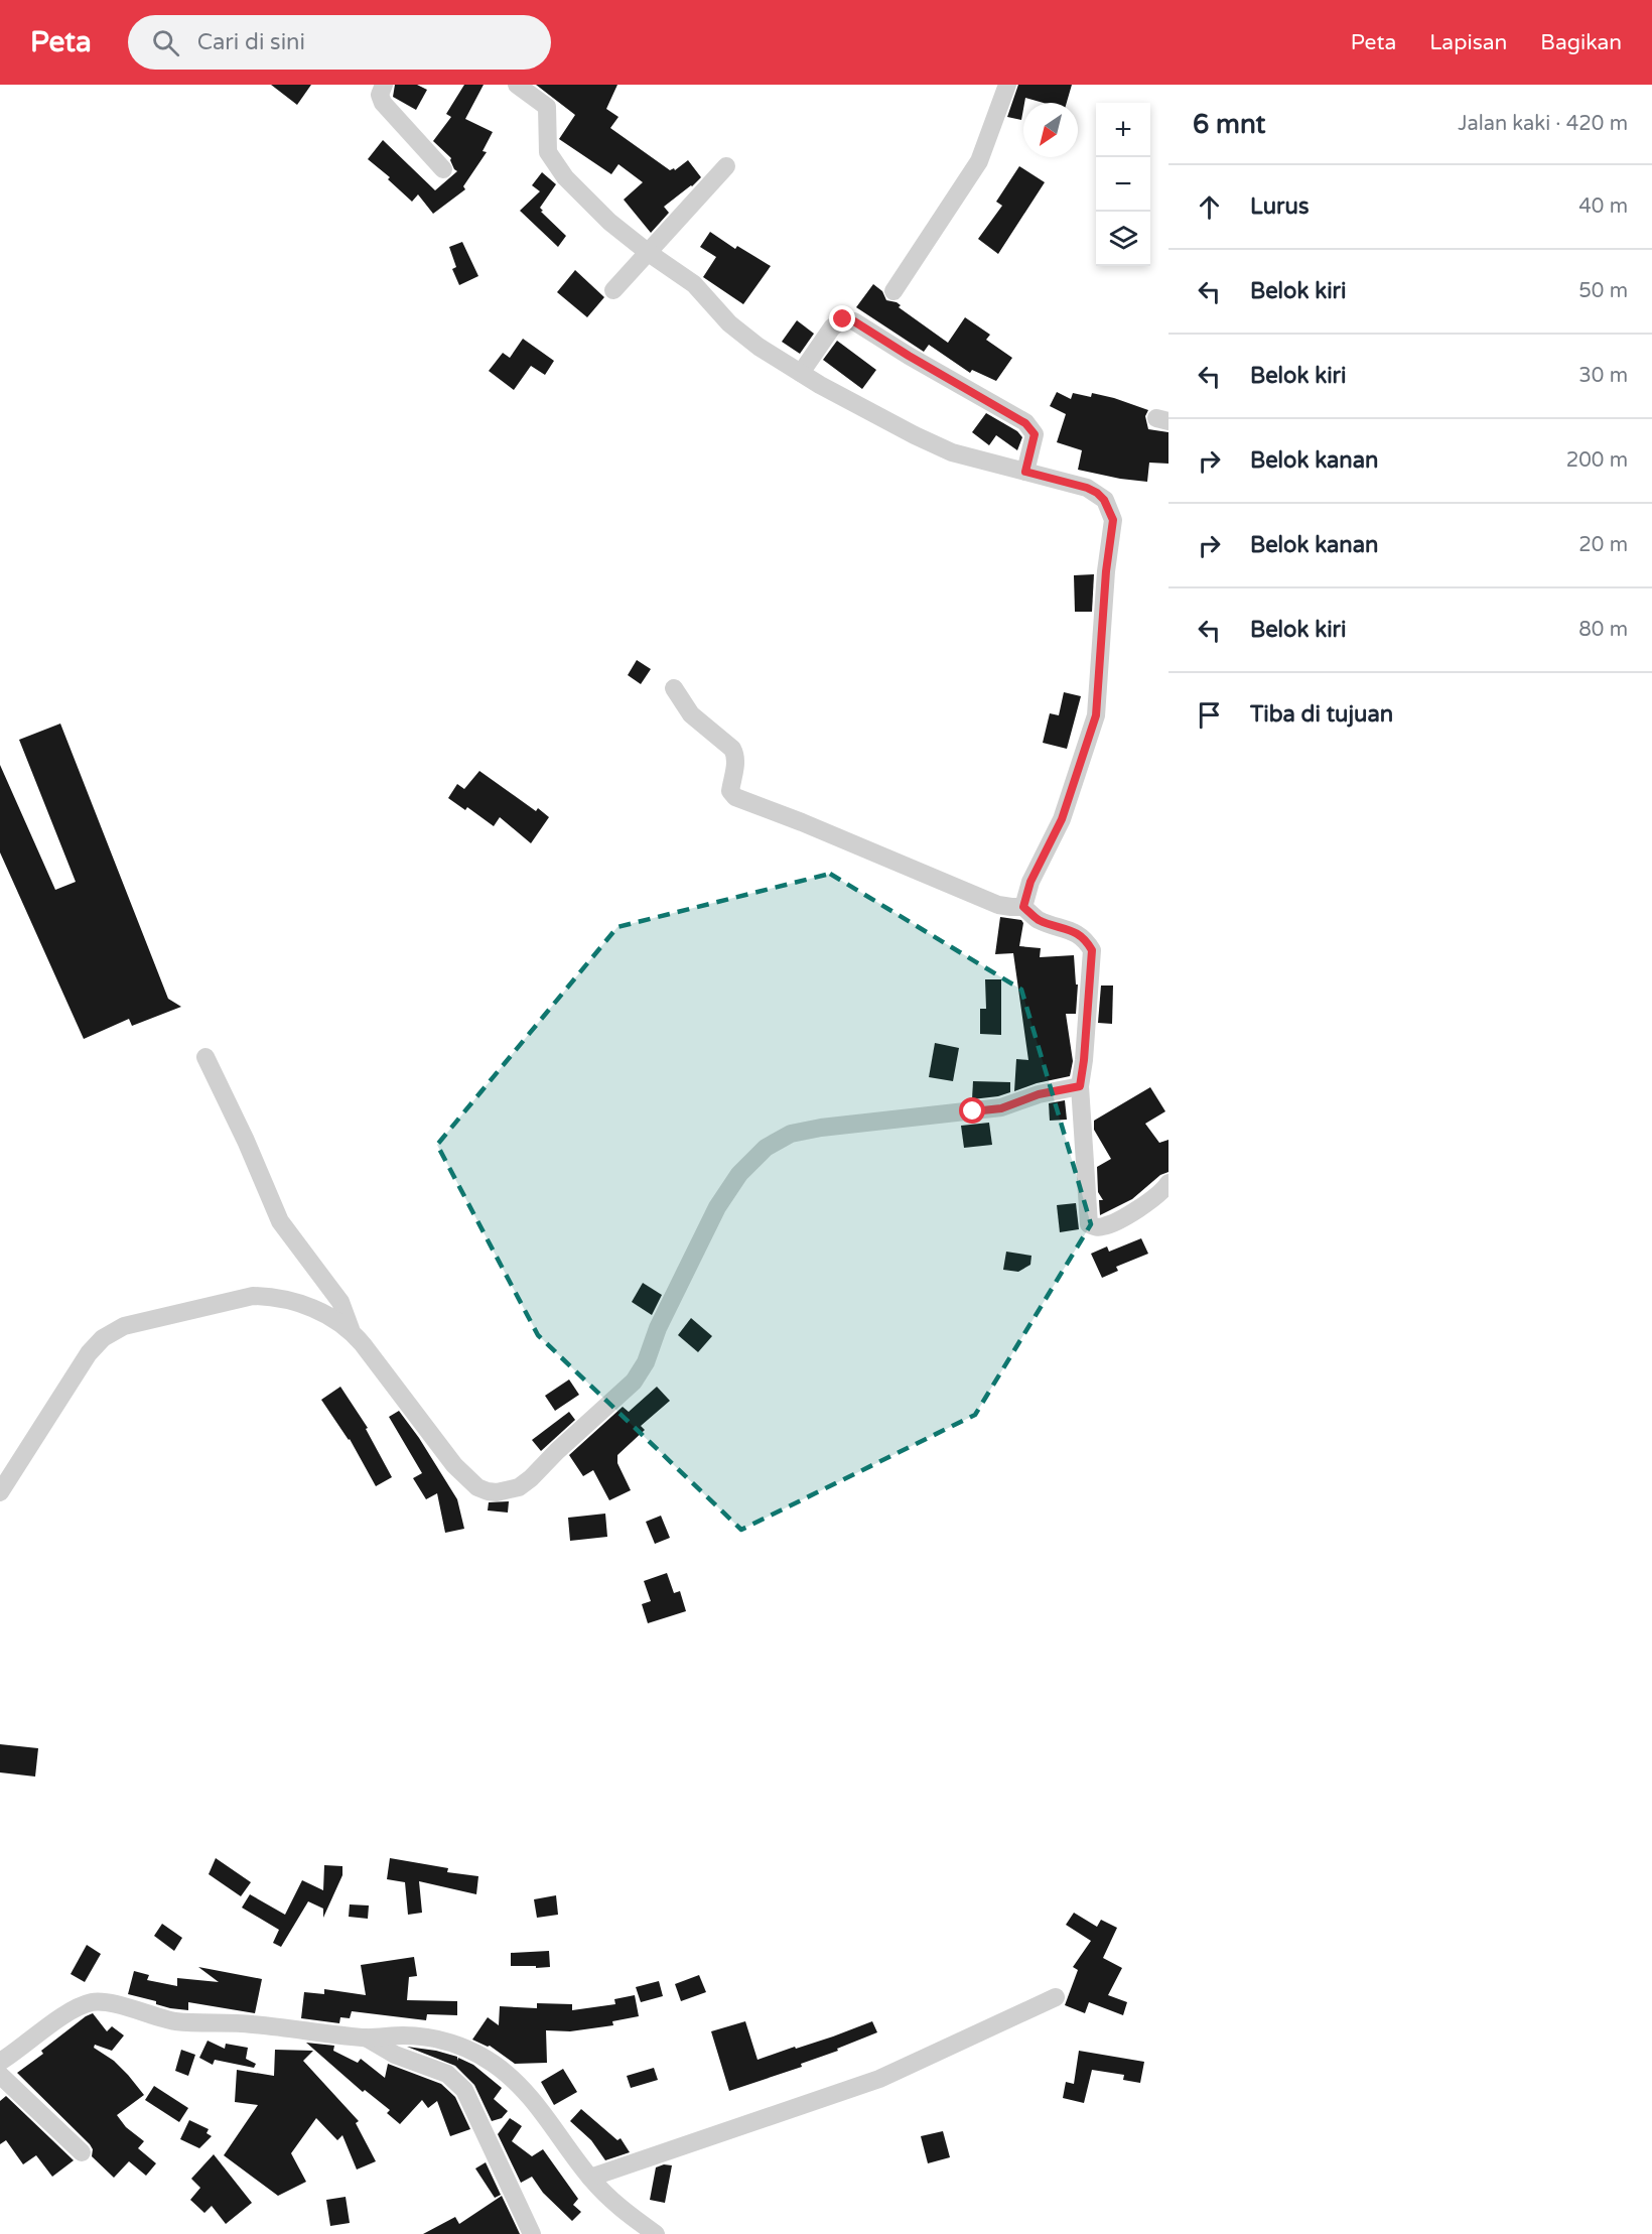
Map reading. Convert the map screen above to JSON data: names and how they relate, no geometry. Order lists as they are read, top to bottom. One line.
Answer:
{"north":"bottom left","page":{"header":"Peta","search":"Cari di sini","nav":["Peta","Lapisan","Bagikan"],"heading":["6 mnt","Jalan kaki · 420 m"],"map_buttons":["+","−"],"list":[["Lurus","40 m"],["Belok kiri","50 m"],["Belok kiri","30 m"],["Belok kanan","200 m"],["Belok kanan","20 m"],["Belok kiri","80 m"],"Tiba di tujuan"]}}
